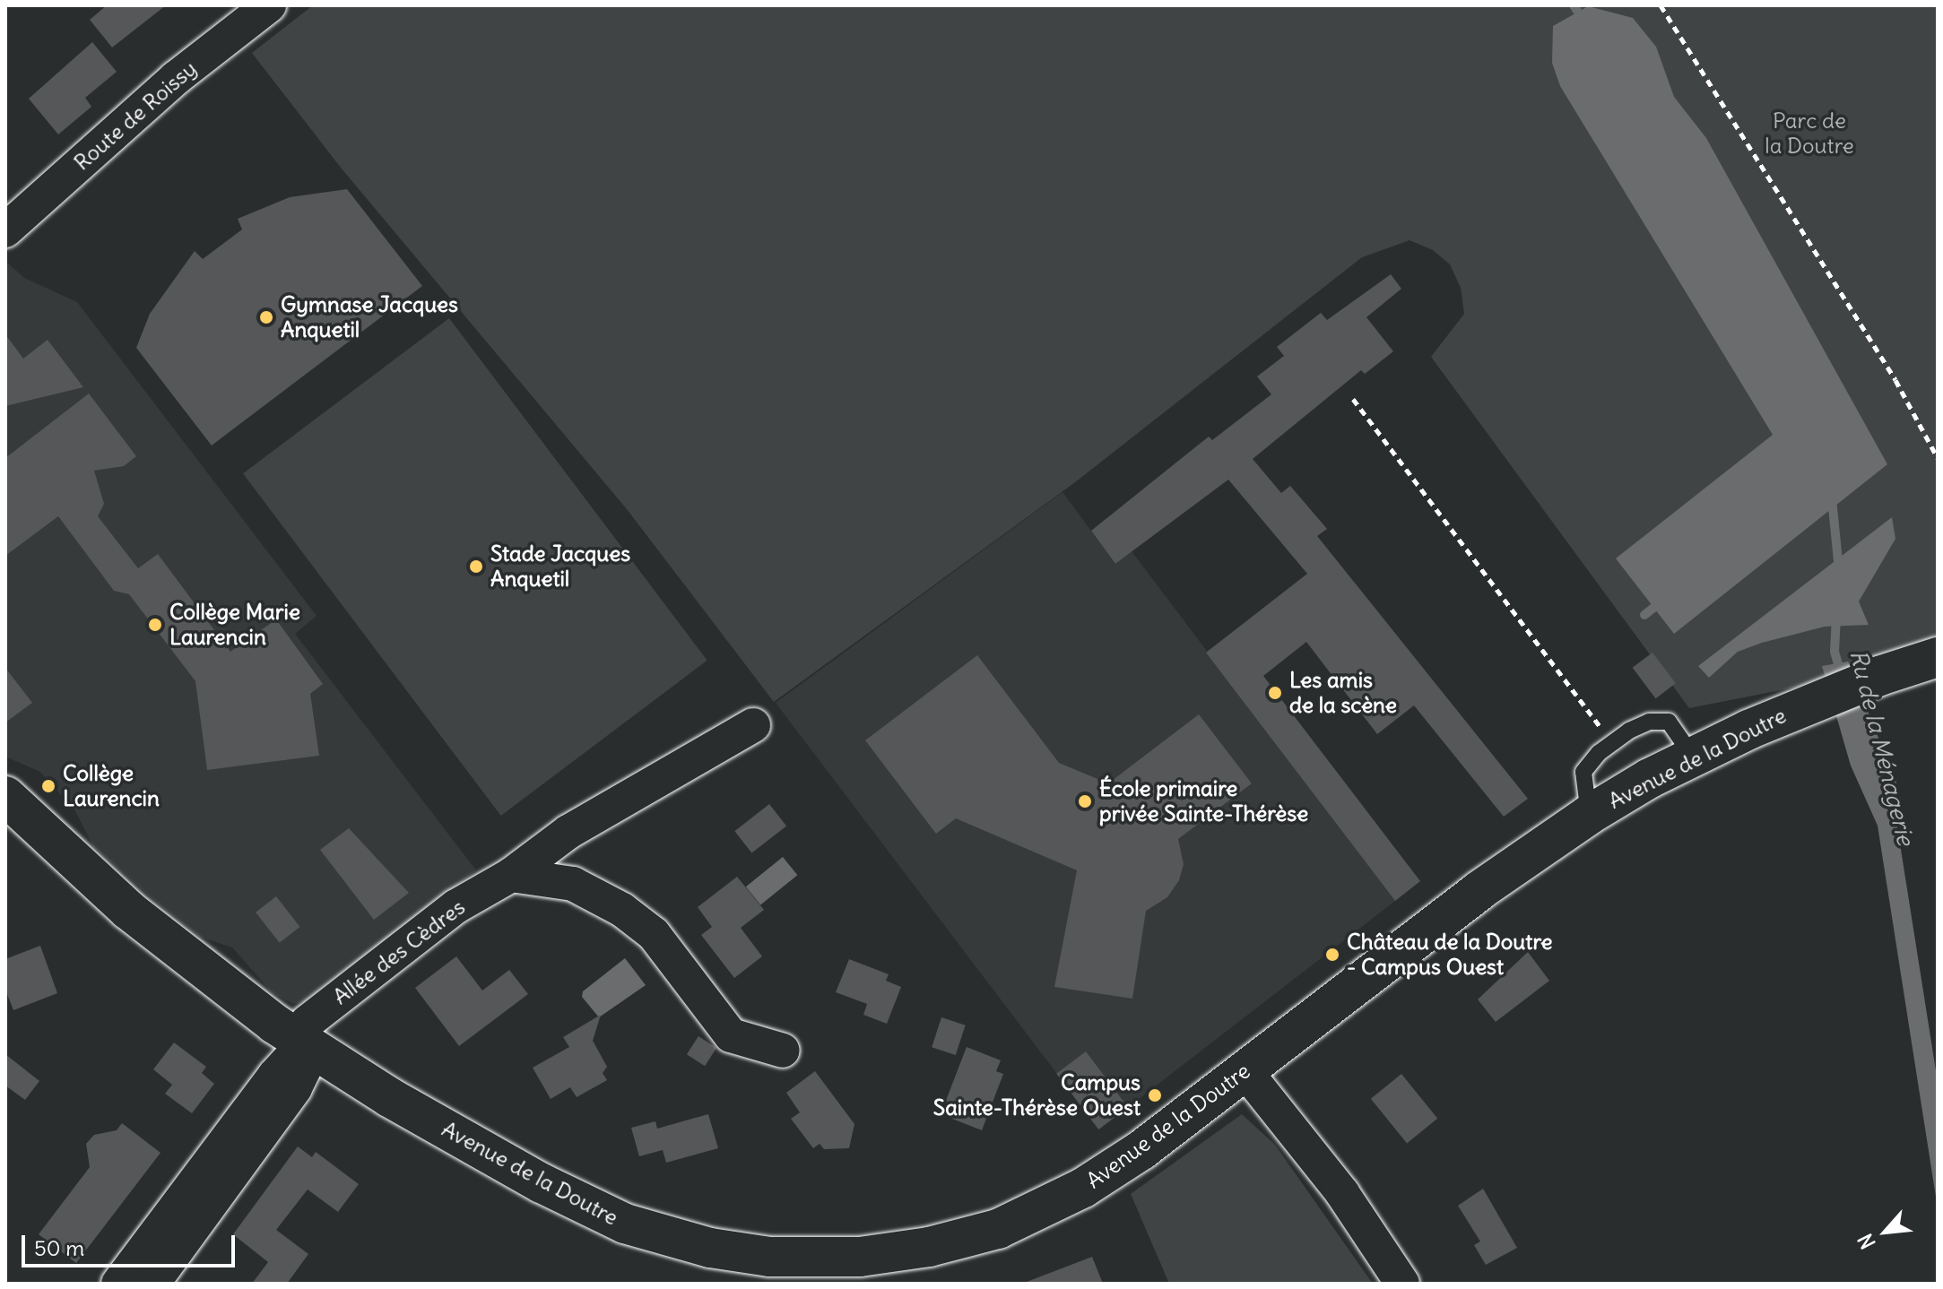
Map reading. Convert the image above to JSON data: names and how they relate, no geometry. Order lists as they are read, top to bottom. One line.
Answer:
{"streets":{"main road":["Avenue de la Doutre"],"street":["Route de Roissy","Allée des Cèdres"]},"crossings":[["Avenue de la Doutre","Allée des Cèdres"]],"water":["Ru de la Ménagerie"],"parks":["Parc de la Doutre"],"places":["Gymnase Jacques Anquetil","Stade Jacques Anquetil","Collège Marie Laurencin","Les amis de la scène","Collège Laurencin","École primaire privée Sainte-Thérèse","Château de la Doutre - Campus Ouest","Campus Sainte-Thérèse Ouest"],"scale_bar":"50 m","north":"bottom left"}
